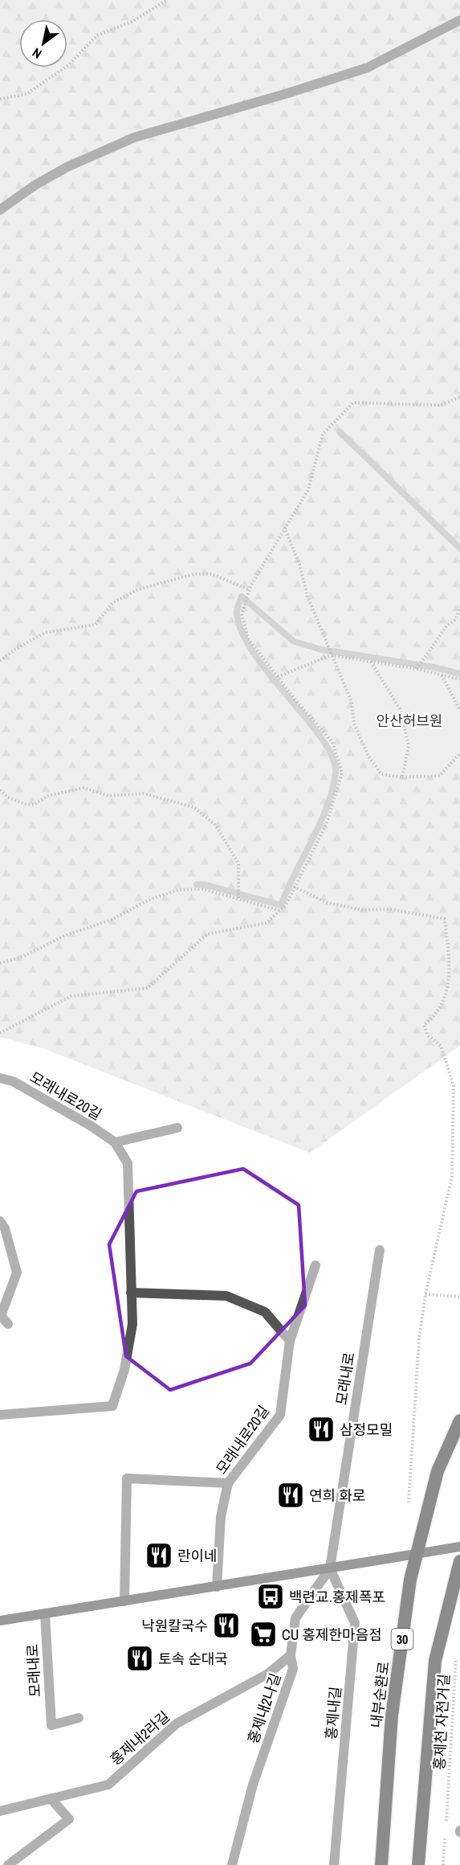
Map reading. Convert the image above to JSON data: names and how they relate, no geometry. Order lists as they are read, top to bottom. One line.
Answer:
{"streets":{"highway":["30","내부순환로"],"street":["모래내로20길","모래내로","홍제내2나길","홍제내길","홍제내2라길"],"path":["홍제천 자전거길"]},"crossings":[["모래내로","홍제내2나길"],["모래내로","홍제내길"],["홍제내2나길","홍제내길"],["홍제내2나길","홍제내2라길"]],"parks":["안산허브원"],"places":{"restaurant":["삼정모밀","연희 화로","란이네","낙원칼국수","토속 순대국"],"bus stop":["백련교.홍제폭포"],"supermarket":["CU 홍제한마음점"]},"north":"bottom left"}
